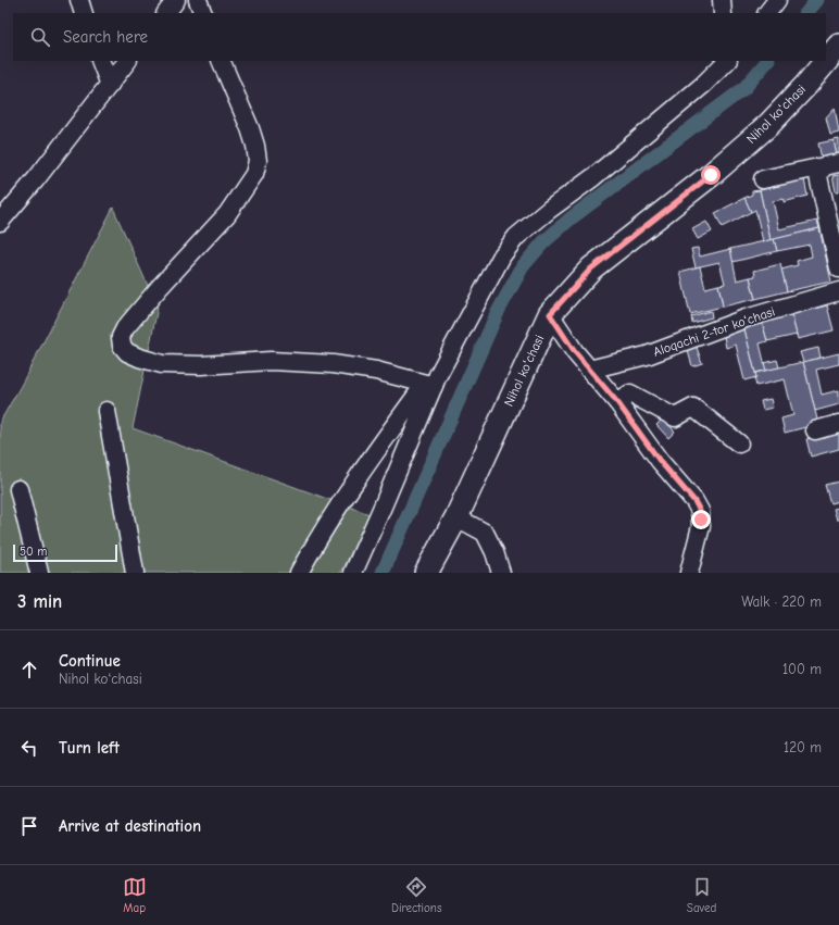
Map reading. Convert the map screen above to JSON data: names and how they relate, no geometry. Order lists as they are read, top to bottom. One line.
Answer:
{"streets":{"main road":["Nihol koʻchasi"],"street":["Aloqachi 2-tor koʻchasi"]},"scale_bar":"50 m","page":{"search":"Search here","scale":"50 m","heading":["3 min","Walk · 220 m"],"list":[["Continue","Nihol koʻchasi","100 m"],["Turn left","120 m"],"Arrive at destination"],"nav":["Map","Directions","Saved"]}}
